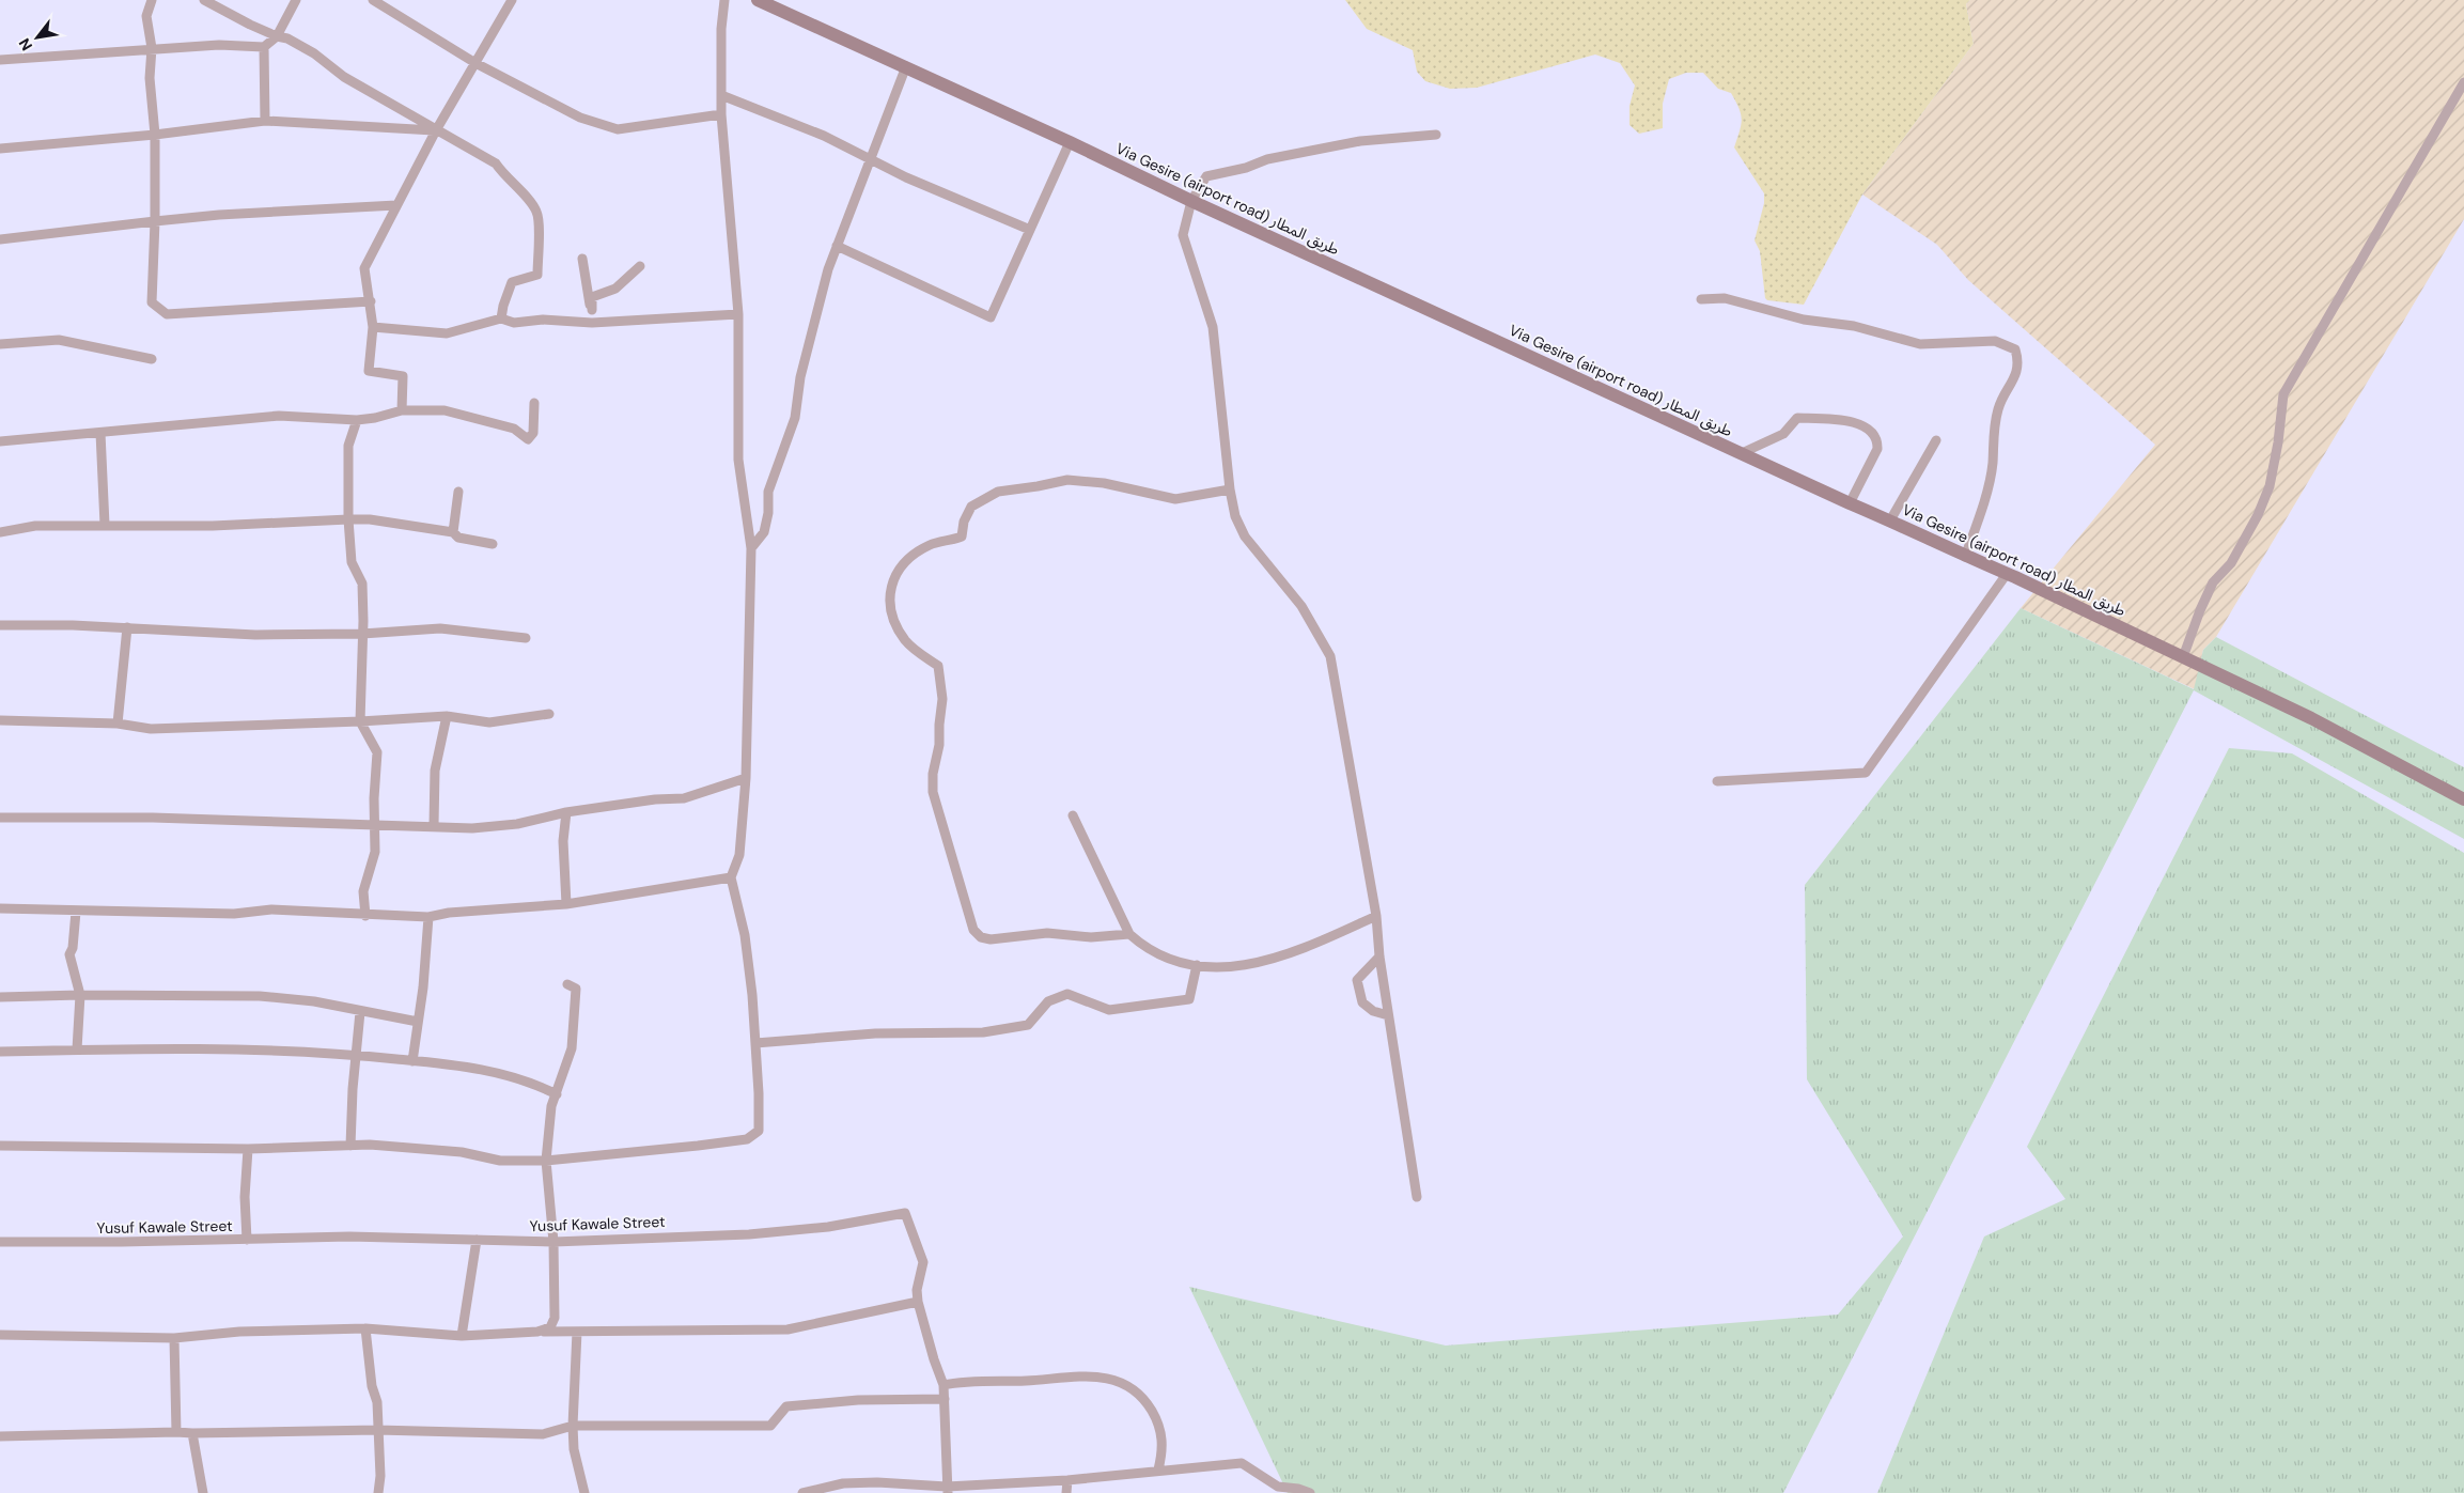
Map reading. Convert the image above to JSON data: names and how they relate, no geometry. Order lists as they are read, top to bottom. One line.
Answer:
{"streets":{"main road":["Via Gesire (airport road) طريق المطار"],"street":["Yusuf Kawale Street"]},"north":"bottom left"}
